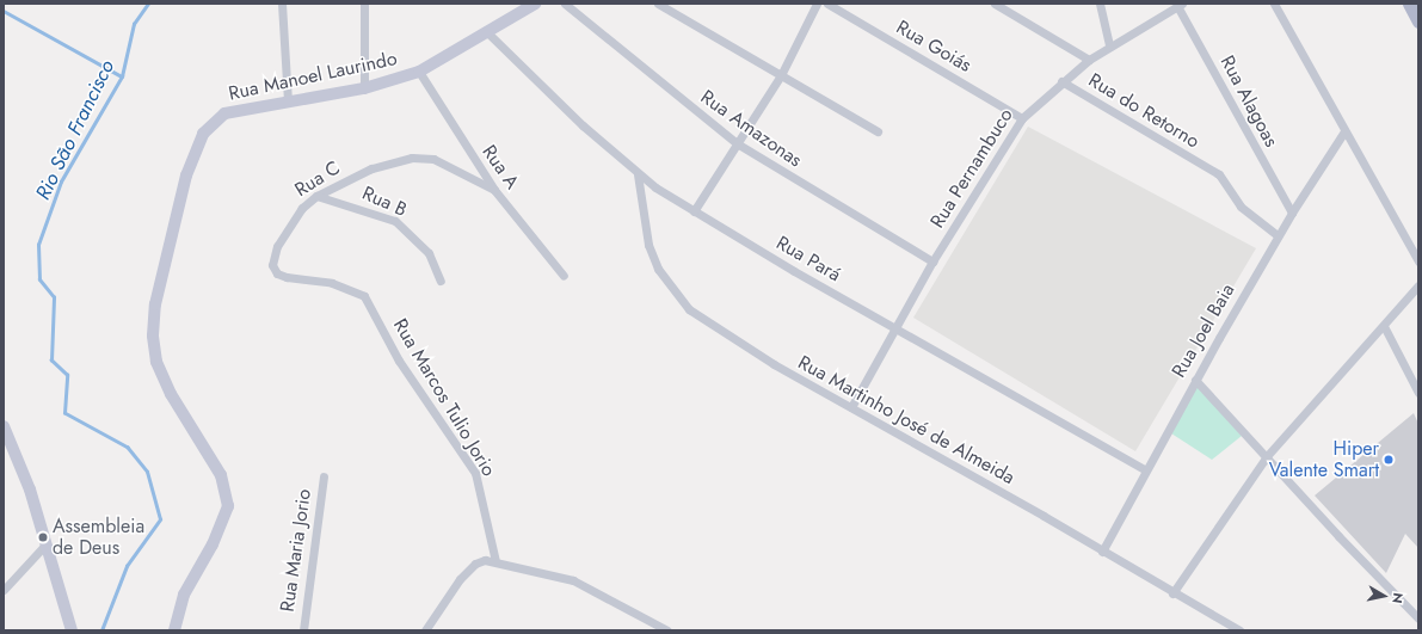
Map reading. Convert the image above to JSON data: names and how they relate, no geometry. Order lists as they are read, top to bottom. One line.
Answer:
{"streets":{"street":["Rua Goiás","Rua Manoel Laurindo","Rua Alagoas","Rua do Retorno","Rua Amazonas","Rua A","Rua Pernambuco","Rua C","Rua B","Rua Pará","Rua Joel Baia","Rua Marcos Tulio Jorio","Rua Martinho José de Almeida","Rua Maria Jorio"]},"crossings":[["Rua Goiás","Rua Pernambuco"],["Rua Manoel Laurindo","Rua A"],["Rua Manoel Laurindo","Rua Pará"],["Rua Alagoas","Rua Pernambuco"],["Rua Alagoas","Rua Joel Baia"],["Rua do Retorno","Rua Pernambuco"],["Rua do Retorno","Rua Joel Baia"],["Rua Amazonas","Rua Pernambuco"],["Rua A","Rua C"],["Rua Pernambuco","Rua Pará"],["Rua Pernambuco","Rua Martinho José de Almeida"],["Rua C","Rua B"],["Rua C","Rua Marcos Tulio Jorio"],["Rua Pará","Rua Joel Baia"],["Rua Pará","Rua Martinho José de Almeida"],["Rua Joel Baia","Rua Martinho José de Almeida"]],"water":["Rio São Francisco"],"places":["Hiper Valente Smart","Assembleia de Deus"],"north":"right"}
